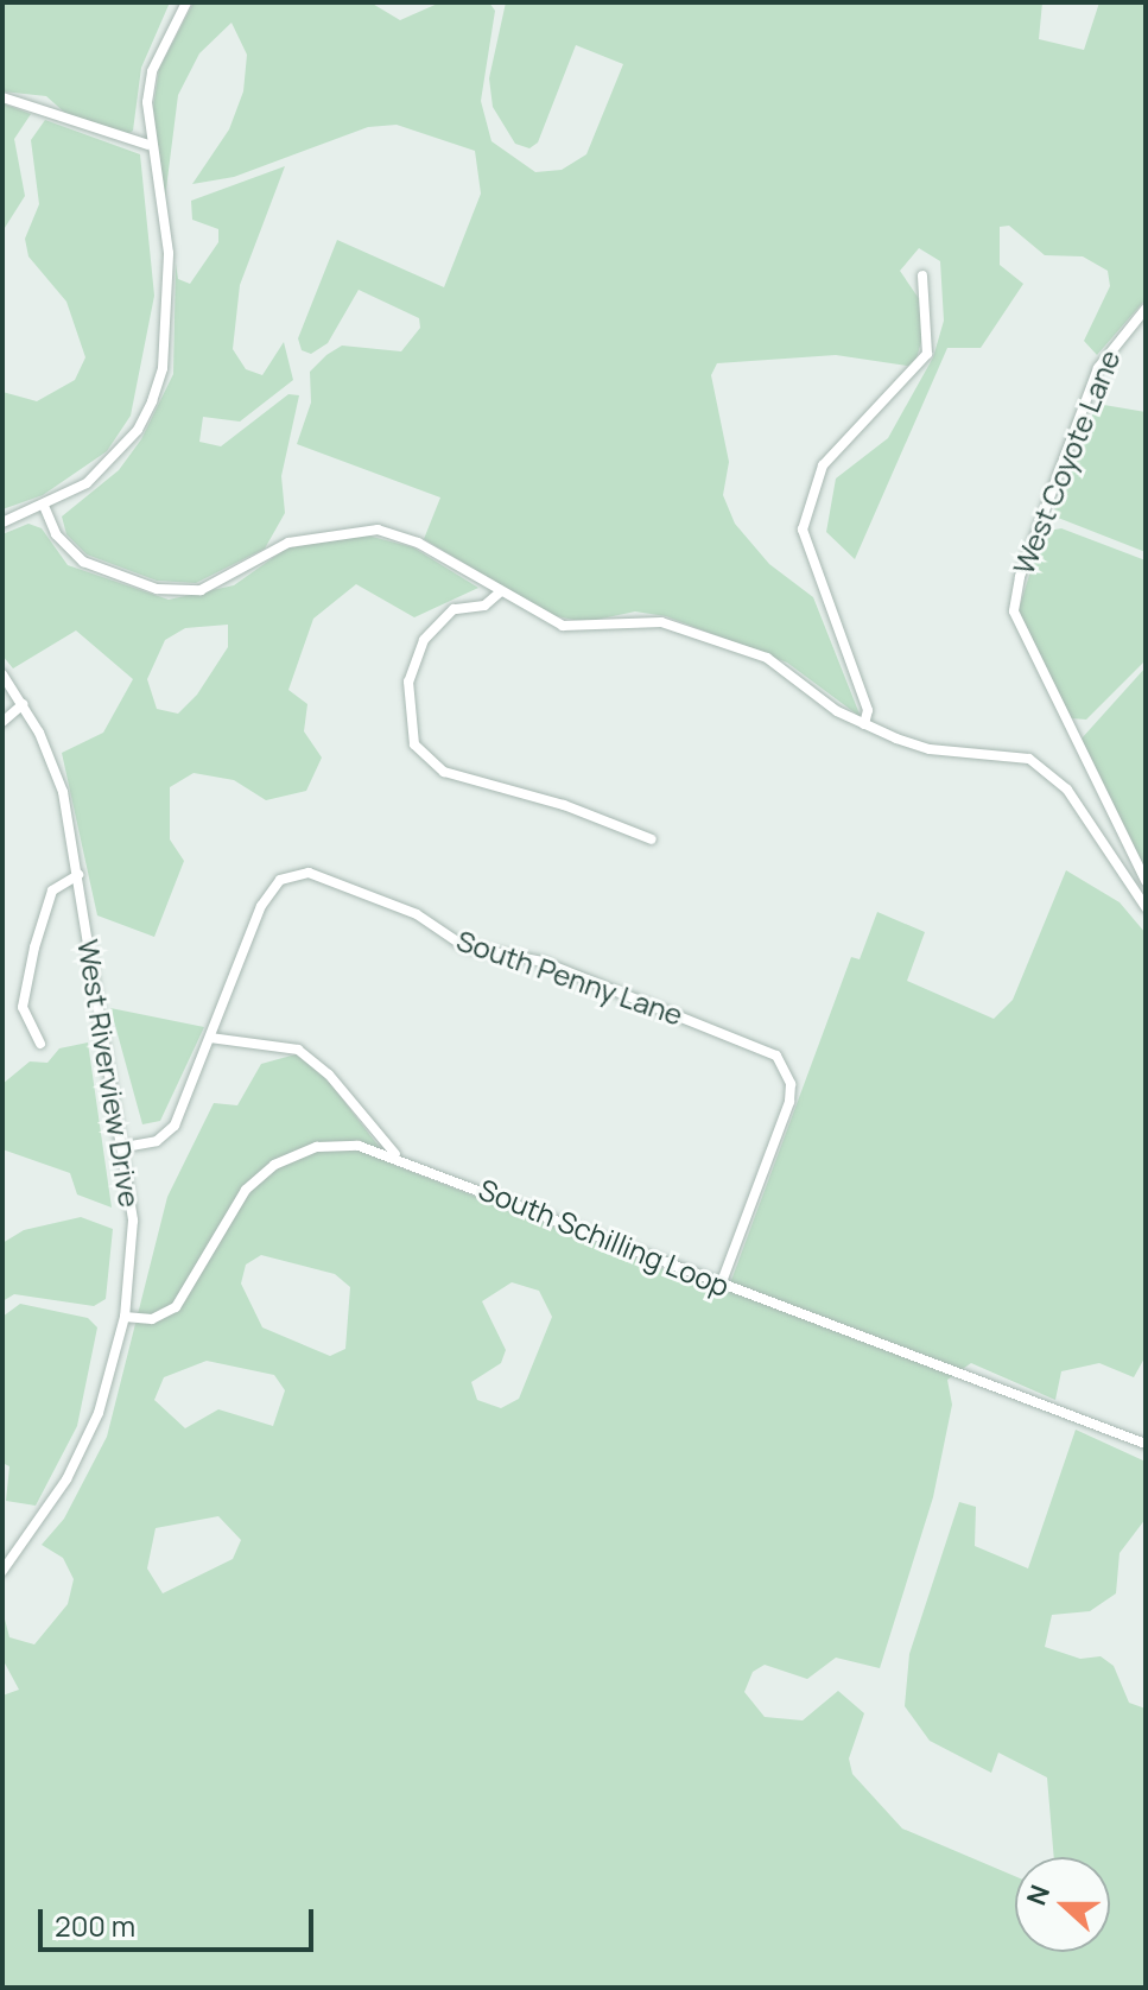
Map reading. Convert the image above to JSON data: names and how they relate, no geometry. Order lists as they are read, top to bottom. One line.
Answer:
{"streets":{"street":["West Coyote Lane","South Penny Lane","West Riverview Drive","South Schilling Loop"]},"crossings":[["South Penny Lane","West Riverview Drive"],["South Penny Lane","South Schilling Loop"],["West Riverview Drive","South Schilling Loop"]],"scale_bar":"200 m","north":"left"}
